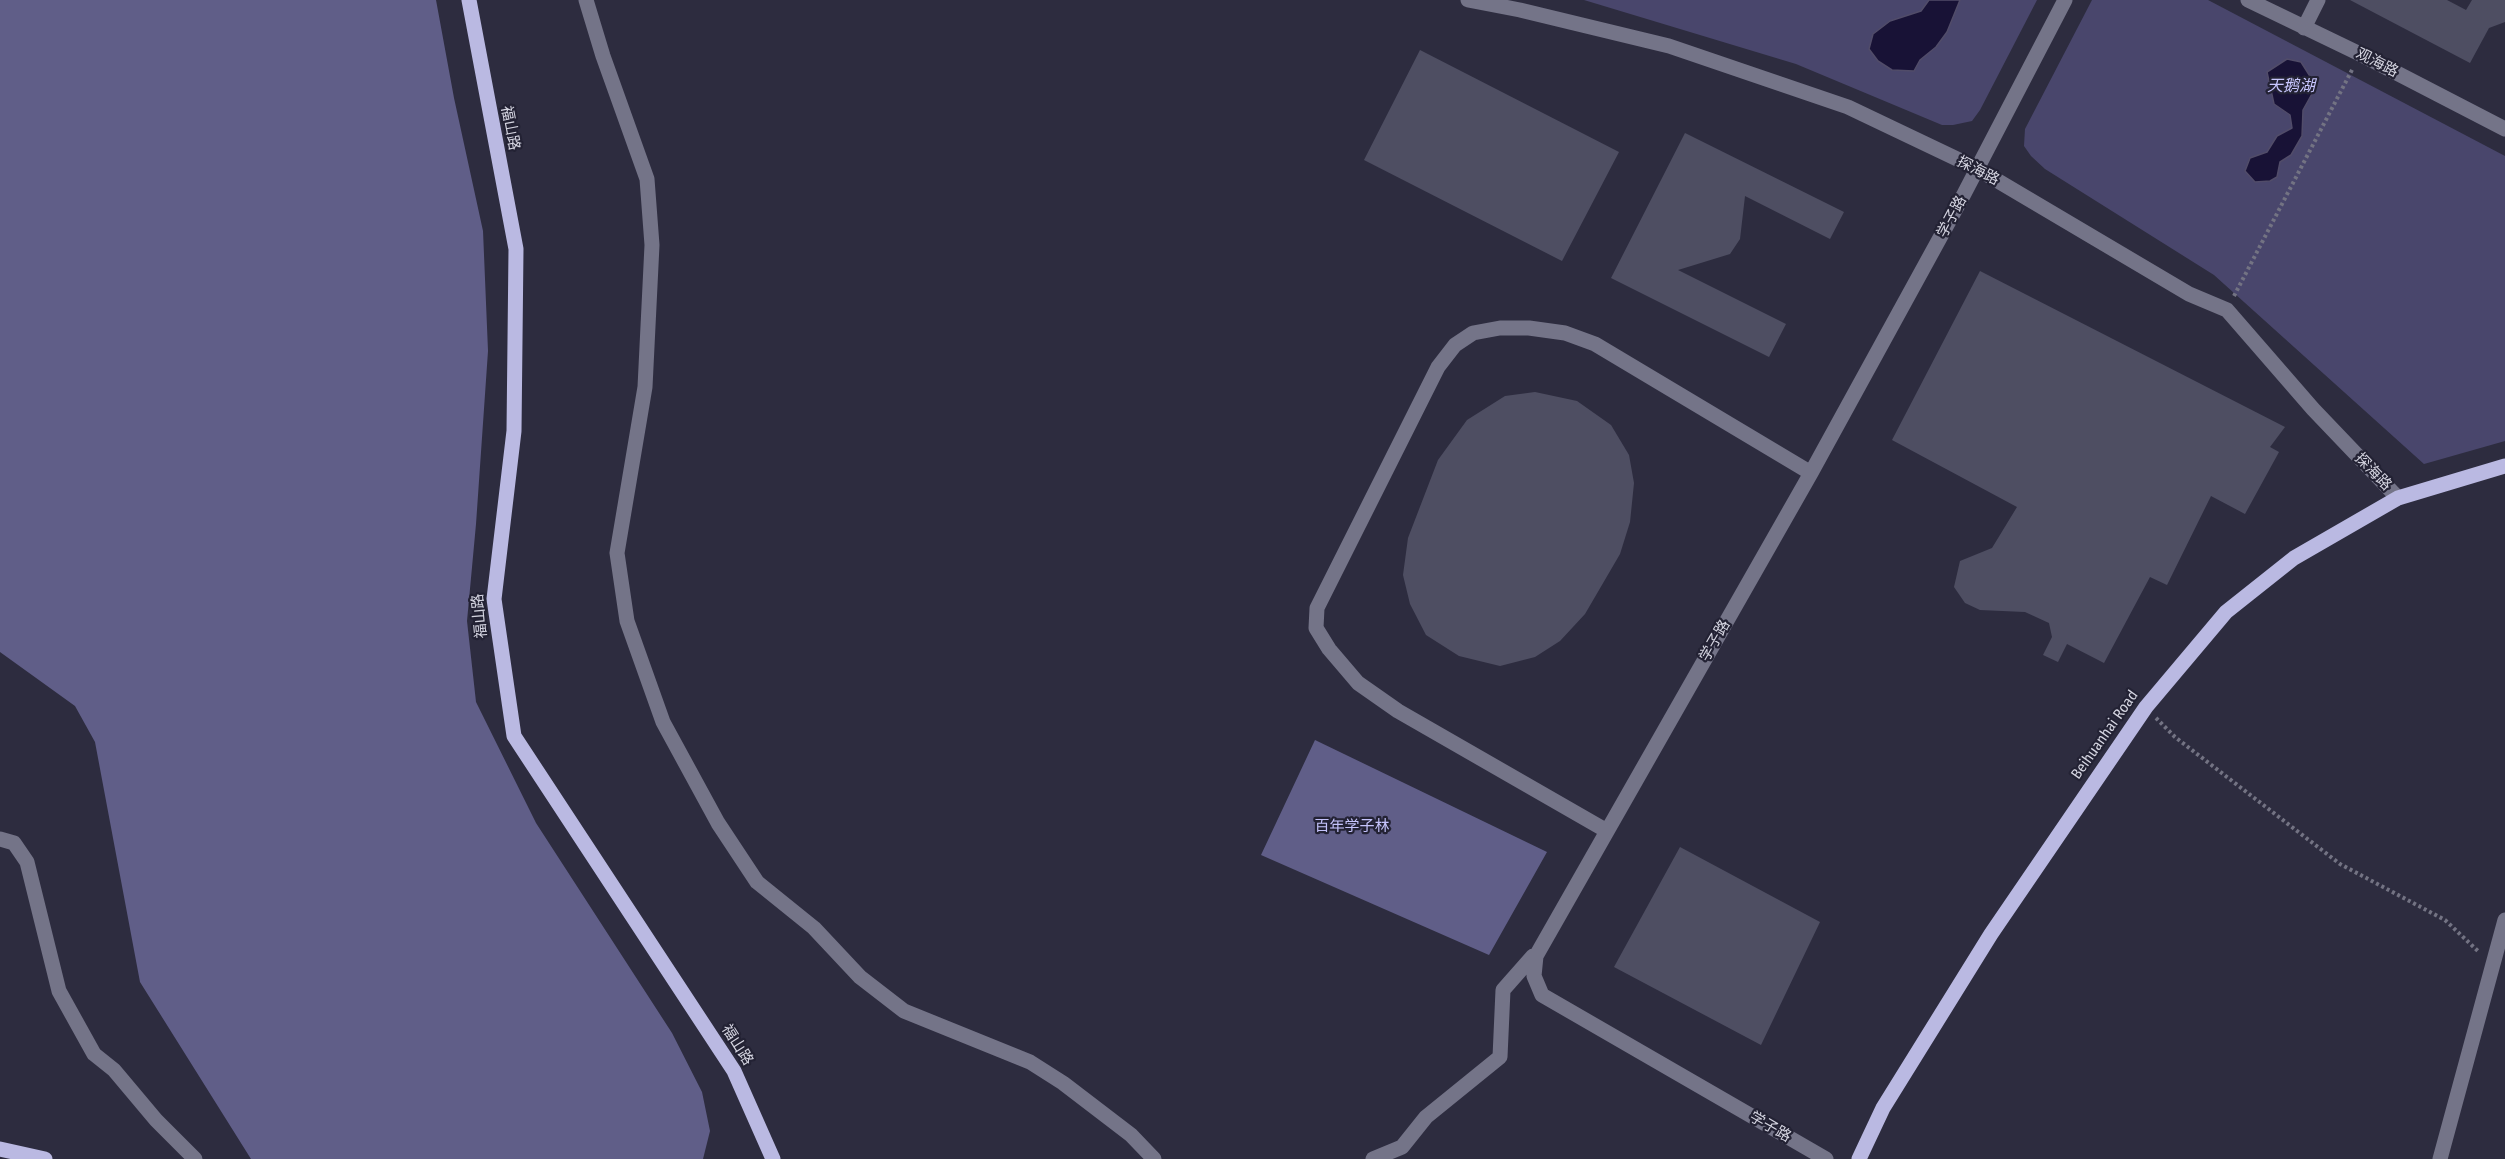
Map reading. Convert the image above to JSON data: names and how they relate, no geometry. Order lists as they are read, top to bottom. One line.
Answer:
{"streets":{"main road":["福山路","Beihuanhai Road"],"street":["观海路","探海路","学子路"]},"crossings":[["探海路","学子路"],["探海路","Beihuanhai Road"]],"water":["天鹅湖"],"parks":["百年学子林"]}
